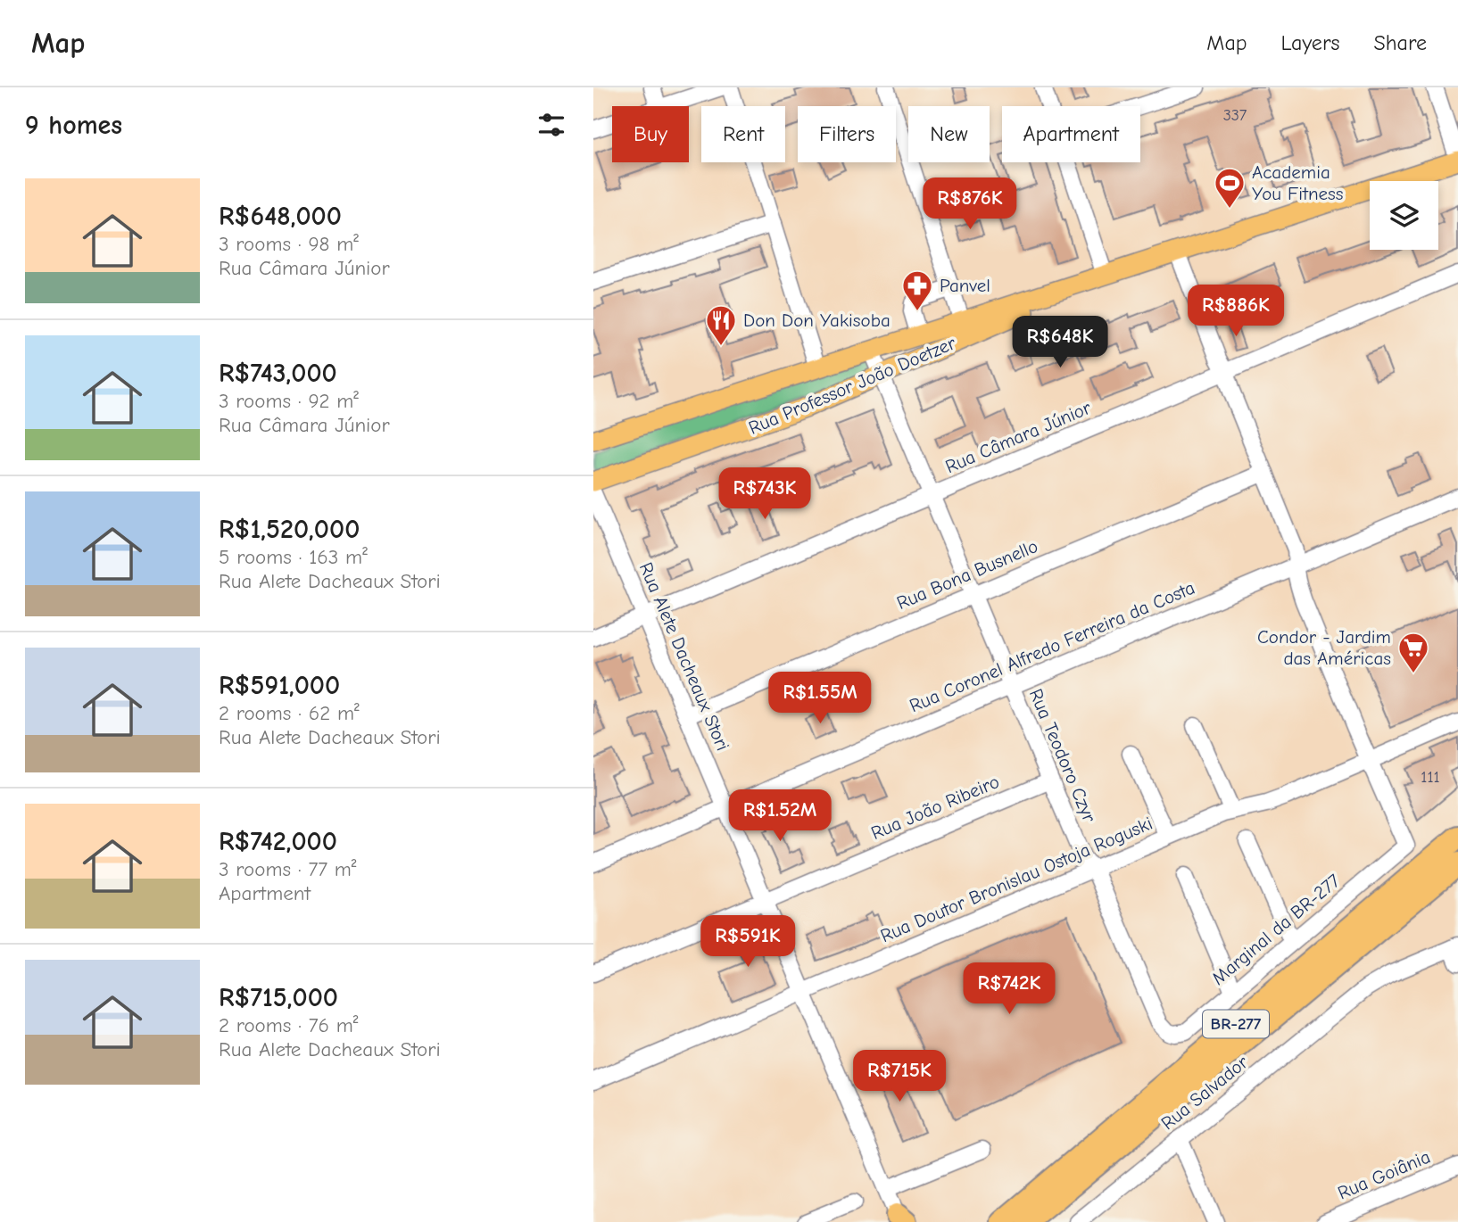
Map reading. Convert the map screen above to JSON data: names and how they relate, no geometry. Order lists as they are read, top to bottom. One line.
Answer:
{"streets":{"highway":["BR-277"],"main road":["Rua Professor João Doetzer"],"street":["Rua Câmara Júnior","Rua Bona Busnello","Rua Coronel Alfredo Ferreira da Costa","Rua Alete Dacheaux Stori","Rua Teodoro Czyr","Rua João Ribeiro","Rua Doutor Bronislau Ostoja Roguski","Marginal da BR-277","Rua Salvador","Rua Goiânia"]},"crossings":[["Rua Professor João Doetzer","Rua Teodoro Czyr"],["Rua Câmara Júnior","Rua Alete Dacheaux Stori"],["Rua Câmara Júnior","Rua Teodoro Czyr"],["Rua Bona Busnello","Rua Alete Dacheaux Stori"],["Rua Bona Busnello","Rua Teodoro Czyr"],["Rua Coronel Alfredo Ferreira da Costa","Rua Alete Dacheaux Stori"],["Rua Coronel Alfredo Ferreira da Costa","Rua Teodoro Czyr"],["Rua Alete Dacheaux Stori","Rua João Ribeiro"],["Rua Alete Dacheaux Stori","Rua Doutor Bronislau Ostoja Roguski"],["Rua Teodoro Czyr","Rua João Ribeiro"],["Rua Teodoro Czyr","Rua Doutor Bronislau Ostoja Roguski"],["Rua Teodoro Czyr","Marginal da BR-277"],["Rua Doutor Bronislau Ostoja Roguski","Marginal da BR-277"]],"places":{"sports":["Academia You Fitness"],"pharmacy":["Panvel"],"restaurant":["Don Don Yakisoba"],"supermarket":["Condor - Jardim das Américas"]},"house_numbers":["337","111"],"page":{"header":"Map","nav":["Map","Layers","Share"],"heading":"9 homes","chip":["Buy","Rent","Filters","New","Apartment"],"list":[{"name":"R$648,000","note":"3 rooms · 98 m² · Rua Câmara Júnior"},{"name":"R$743,000","note":"3 rooms · 92 m² · Rua Câmara Júnior"},{"name":"R$1,520,000","note":"5 rooms · 163 m² · Rua Alete Dacheaux Stori"},{"name":"R$591,000","note":"2 rooms · 62 m² · Rua Alete Dacheaux Stori"},{"name":"R$742,000","note":"3 rooms · 77 m² · Apartment"},{"name":"R$715,000","note":"2 rooms · 76 m² · Rua Alete Dacheaux Stori"}],"price":["R$876K","R$886K","R$648K","R$743K","R$1.55M","R$1.52M","R$591K","R$742K","R$715K"]}}
